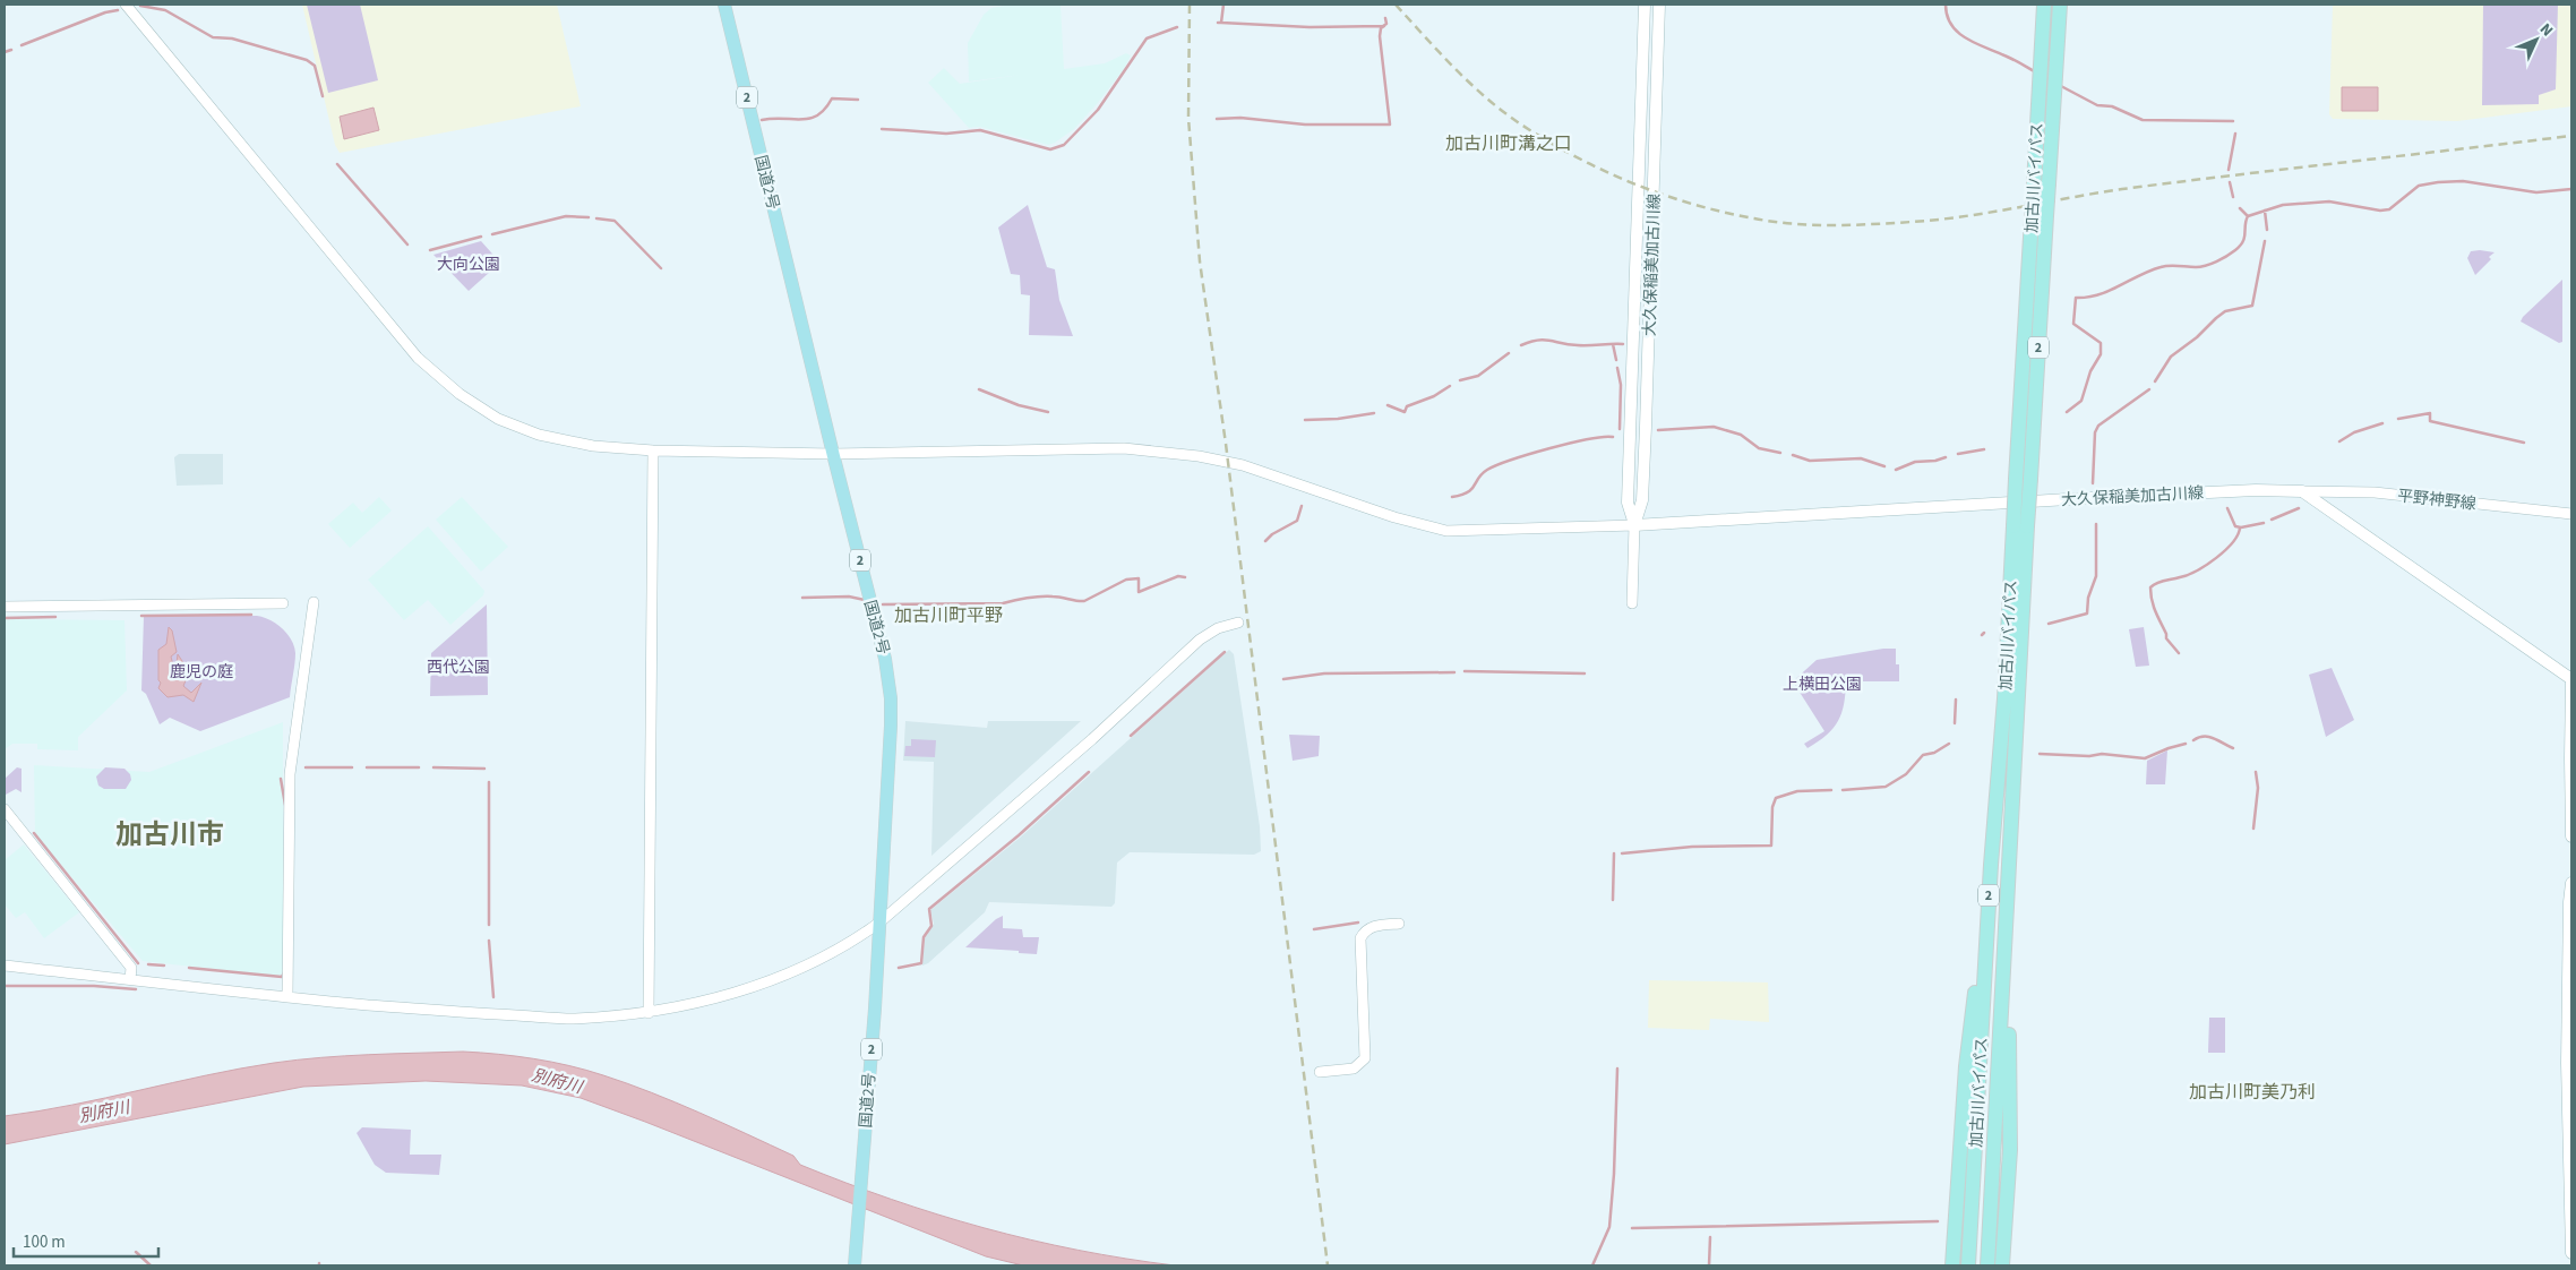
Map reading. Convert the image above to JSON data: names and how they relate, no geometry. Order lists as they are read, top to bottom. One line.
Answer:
{"streets":{"highway":["2","加古川バイパス","国道2号"],"main road":["大久保稲美加古川線"],"street":["平野神野線"]},"crossings":[["大久保稲美加古川線","平野神野線"]],"districts":["加古川町溝之口","加古川町平野","加古川市","加古川町美乃利"],"water":["別府川"],"parks":["大向公園","西代公園","鹿児の庭","上横田公園"],"scale_bar":"100 m","north":"top right"}
